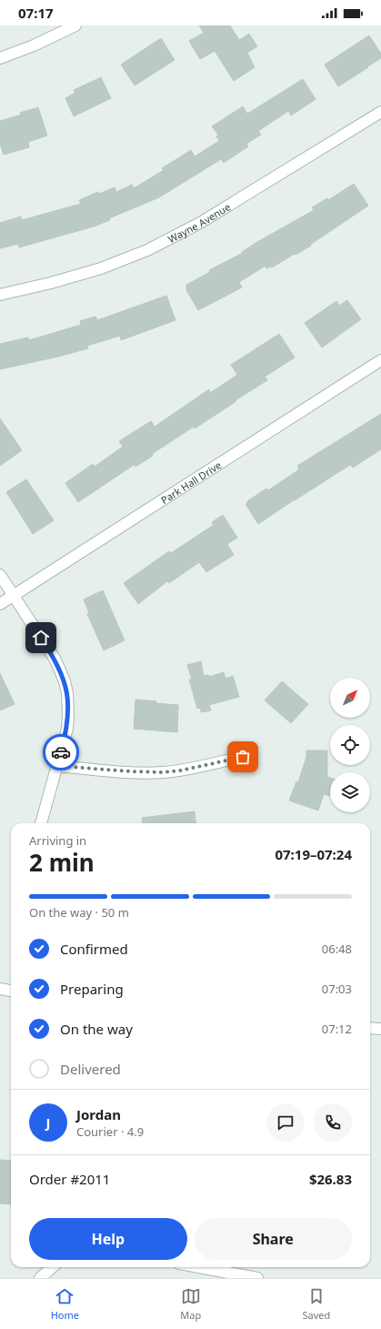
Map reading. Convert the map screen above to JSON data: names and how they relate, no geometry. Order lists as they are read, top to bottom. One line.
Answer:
{"streets":{"street":["Wayne Avenue","Park Hall Drive"]},"north":"top right","page":{"status":"07:17","heading":["2 min","Arriving in","07:19–07:24"],"panel":["Jordan","Courier · 4.9","Order #2011","$26.83"],"bar":"On the way · 50 m","list":[["Confirmed","06:48"],["Preparing","07:03"],["On the way","07:12"],"Delivered"],"round":"J","buttons":["Help","Share"],"tabs":["Home","Map","Saved"]}}
